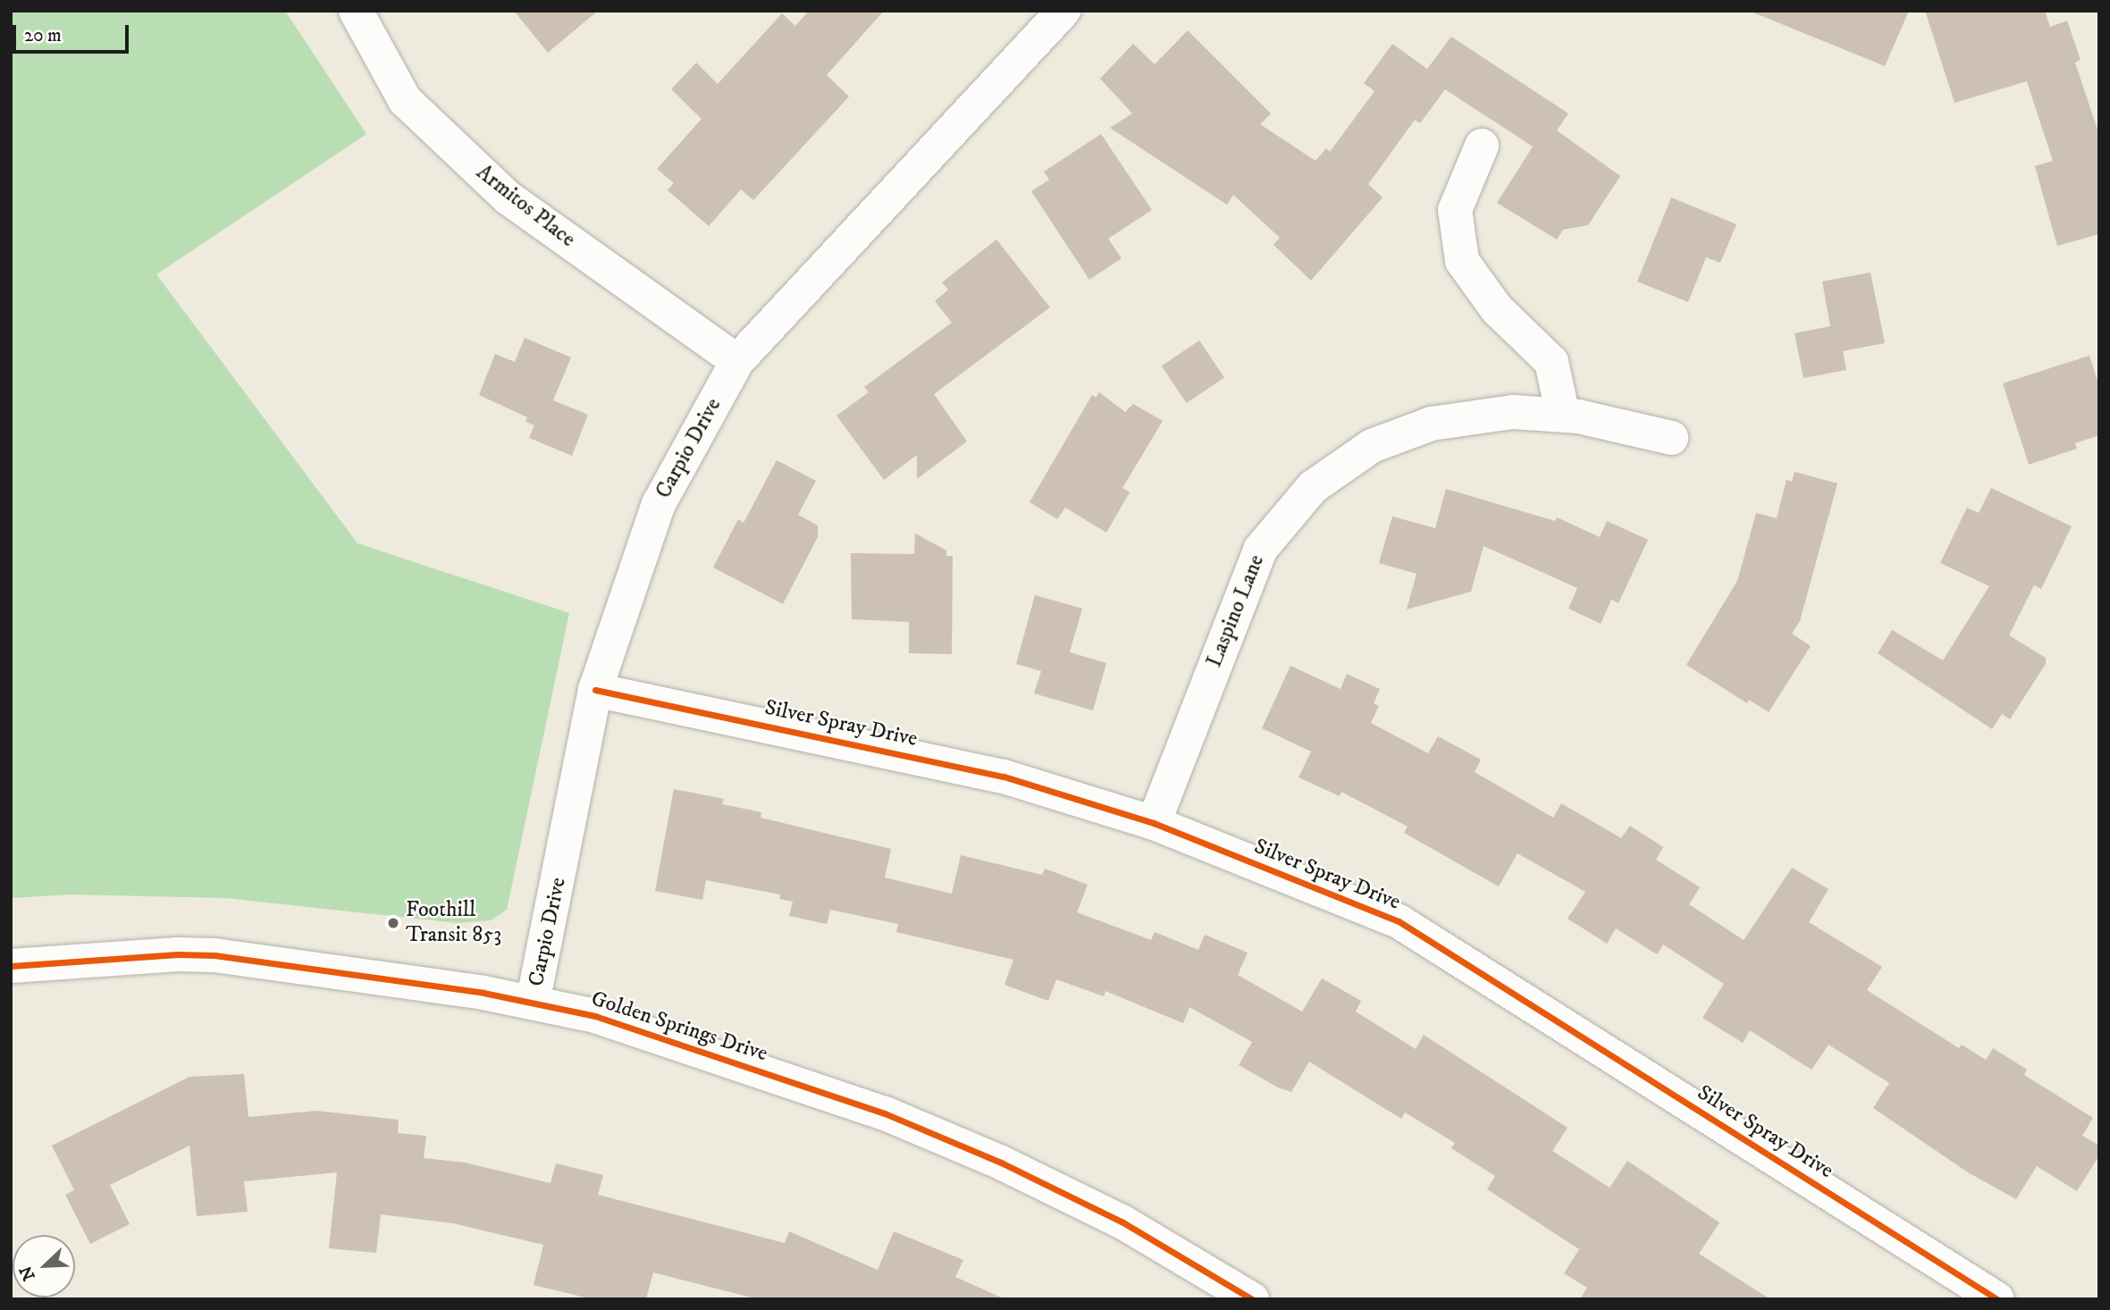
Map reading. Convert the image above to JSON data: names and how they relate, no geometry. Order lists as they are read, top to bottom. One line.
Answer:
{"streets":{"street":["Armitos Place","Carpio Drive","Laspino Lane","Silver Spray Drive","Golden Springs Drive"]},"crossings":[["Armitos Place","Carpio Drive"],["Carpio Drive","Silver Spray Drive"],["Carpio Drive","Golden Springs Drive"],["Laspino Lane","Silver Spray Drive"]],"places":["Foothill Transit 853"],"scale_bar":"20 m","north":"bottom left"}
